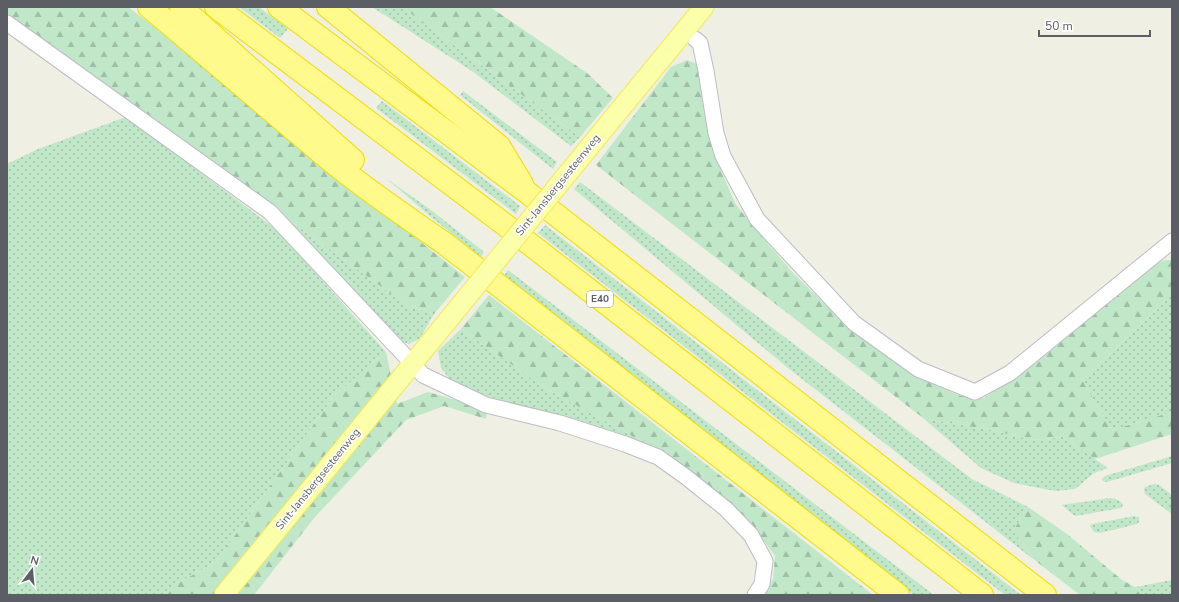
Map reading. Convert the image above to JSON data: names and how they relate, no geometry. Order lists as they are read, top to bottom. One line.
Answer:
{"streets":{"highway":["E40"],"main road":["Sint-Jansbergsesteenweg"]},"scale_bar":"50 m","north":"top"}
